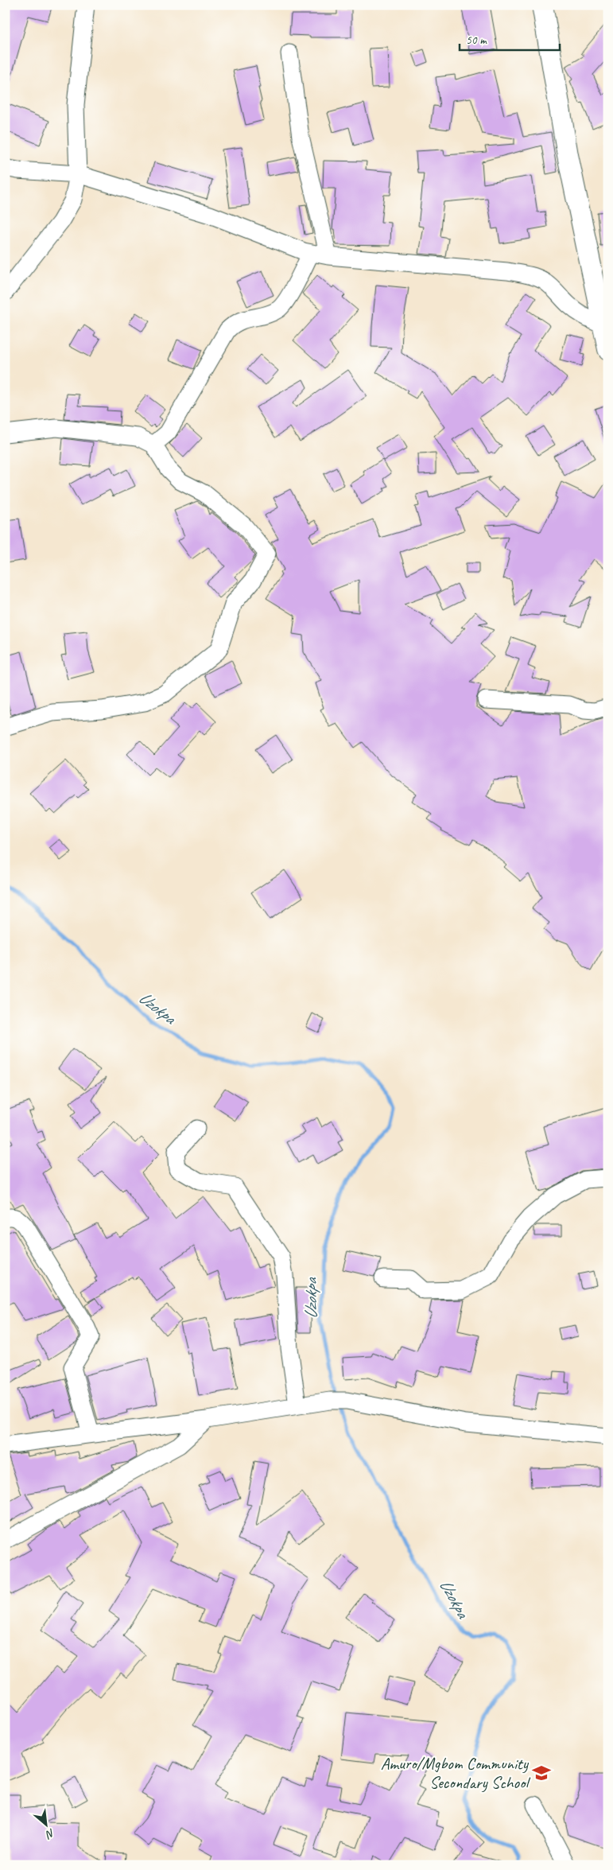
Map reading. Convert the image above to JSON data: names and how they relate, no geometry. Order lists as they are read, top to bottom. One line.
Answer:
{"water":["Uzokpa"],"places":{"school or university":["Amuro/Mgbom Community Secondary School"]},"scale_bar":"50 m","north":"bottom right"}
